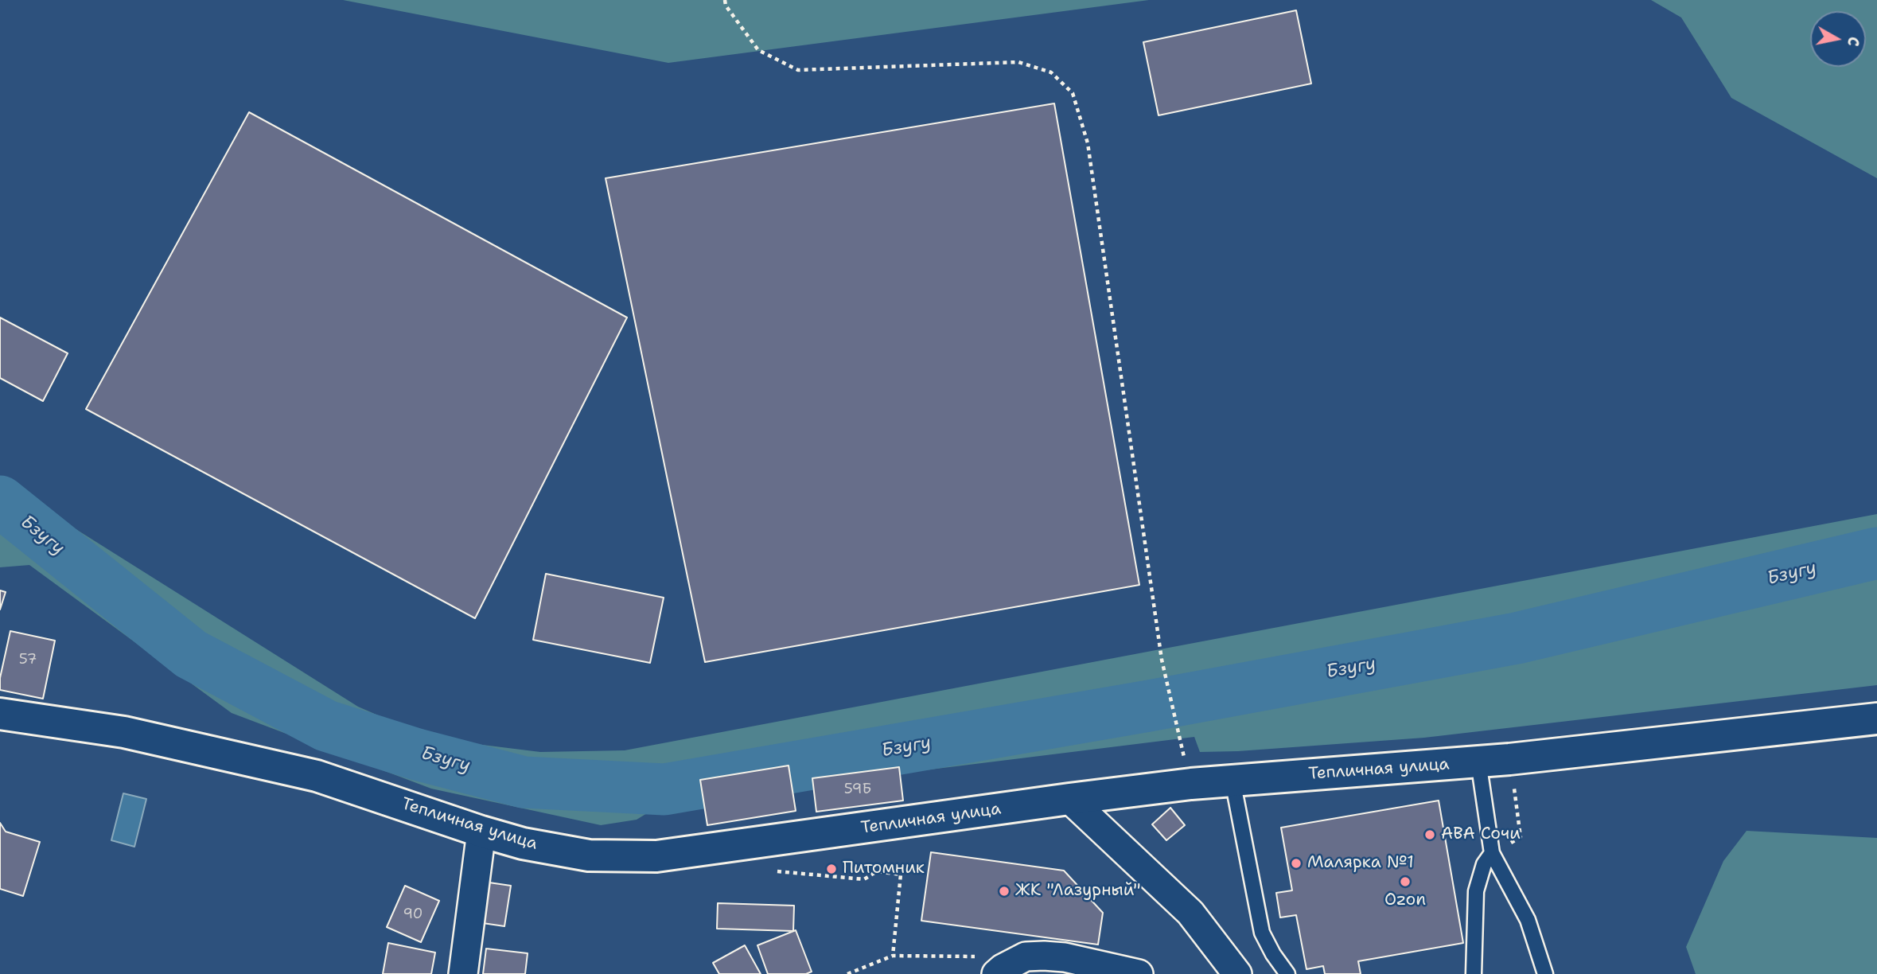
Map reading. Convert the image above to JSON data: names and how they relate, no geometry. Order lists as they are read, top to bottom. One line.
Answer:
{"streets":{"street":["Тепличная улица"]},"water":["Бзугу"],"places":["АВА Сочи","Малярка №1","Питомник","Ozon","ЖК \"Лазурный\""],"house_numbers":["57","59Б","90"],"north":"right"}
